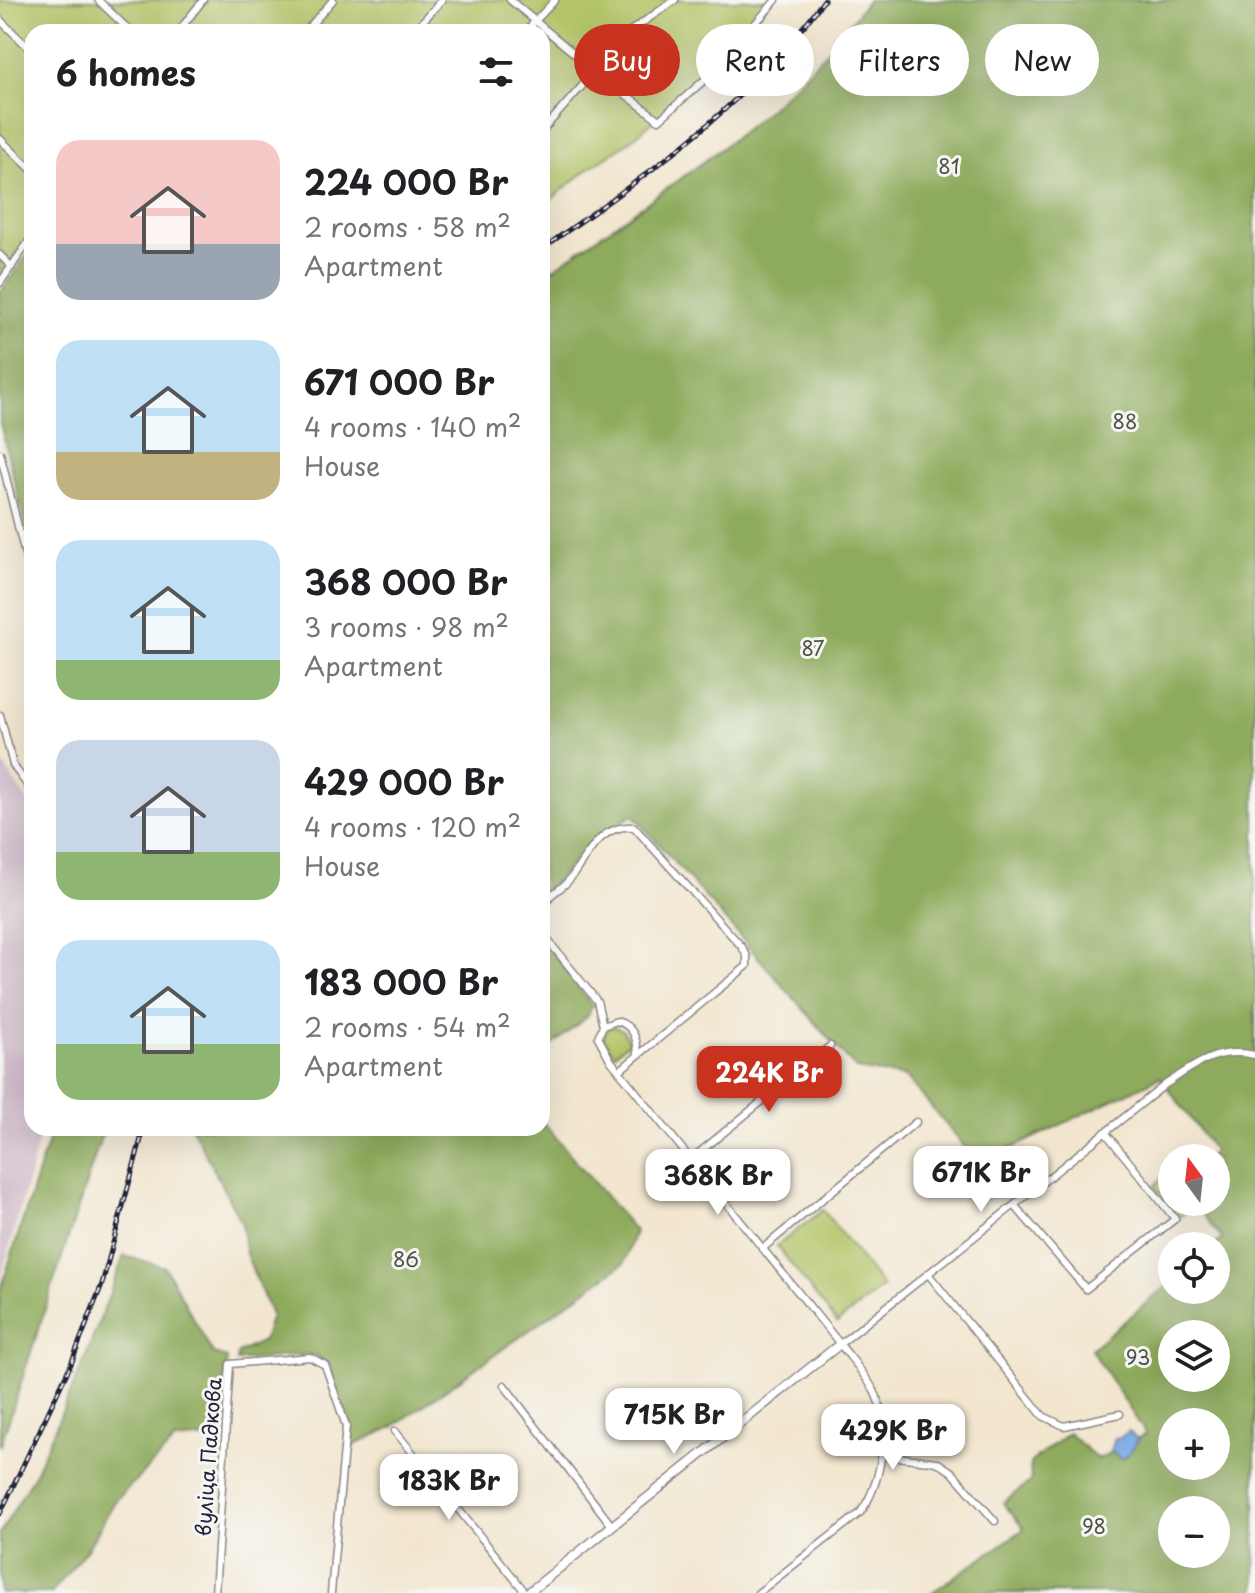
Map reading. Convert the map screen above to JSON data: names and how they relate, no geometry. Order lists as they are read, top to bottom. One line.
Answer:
{"streets":{"street":["вуліца Падкова"]},"parks":["81","88","87","86","93","98"],"north":"top","page":{"chip":["Buy","Rent","Filters","New"],"heading":"6 homes","list":[{"name":"224 000 Br","note":"2 rooms · 58 m² · Apartment"},{"name":"671 000 Br","note":"4 rooms · 140 m² · House"},{"name":"368 000 Br","note":"3 rooms · 98 m² · Apartment"},{"name":"429 000 Br","note":"4 rooms · 120 m² · House"},{"name":"183 000 Br","note":"2 rooms · 54 m² · Apartment"}],"price":["224K Br","671K Br","368K Br","715K Br","429K Br","183K Br"],"map_buttons":["+","−"]}}
